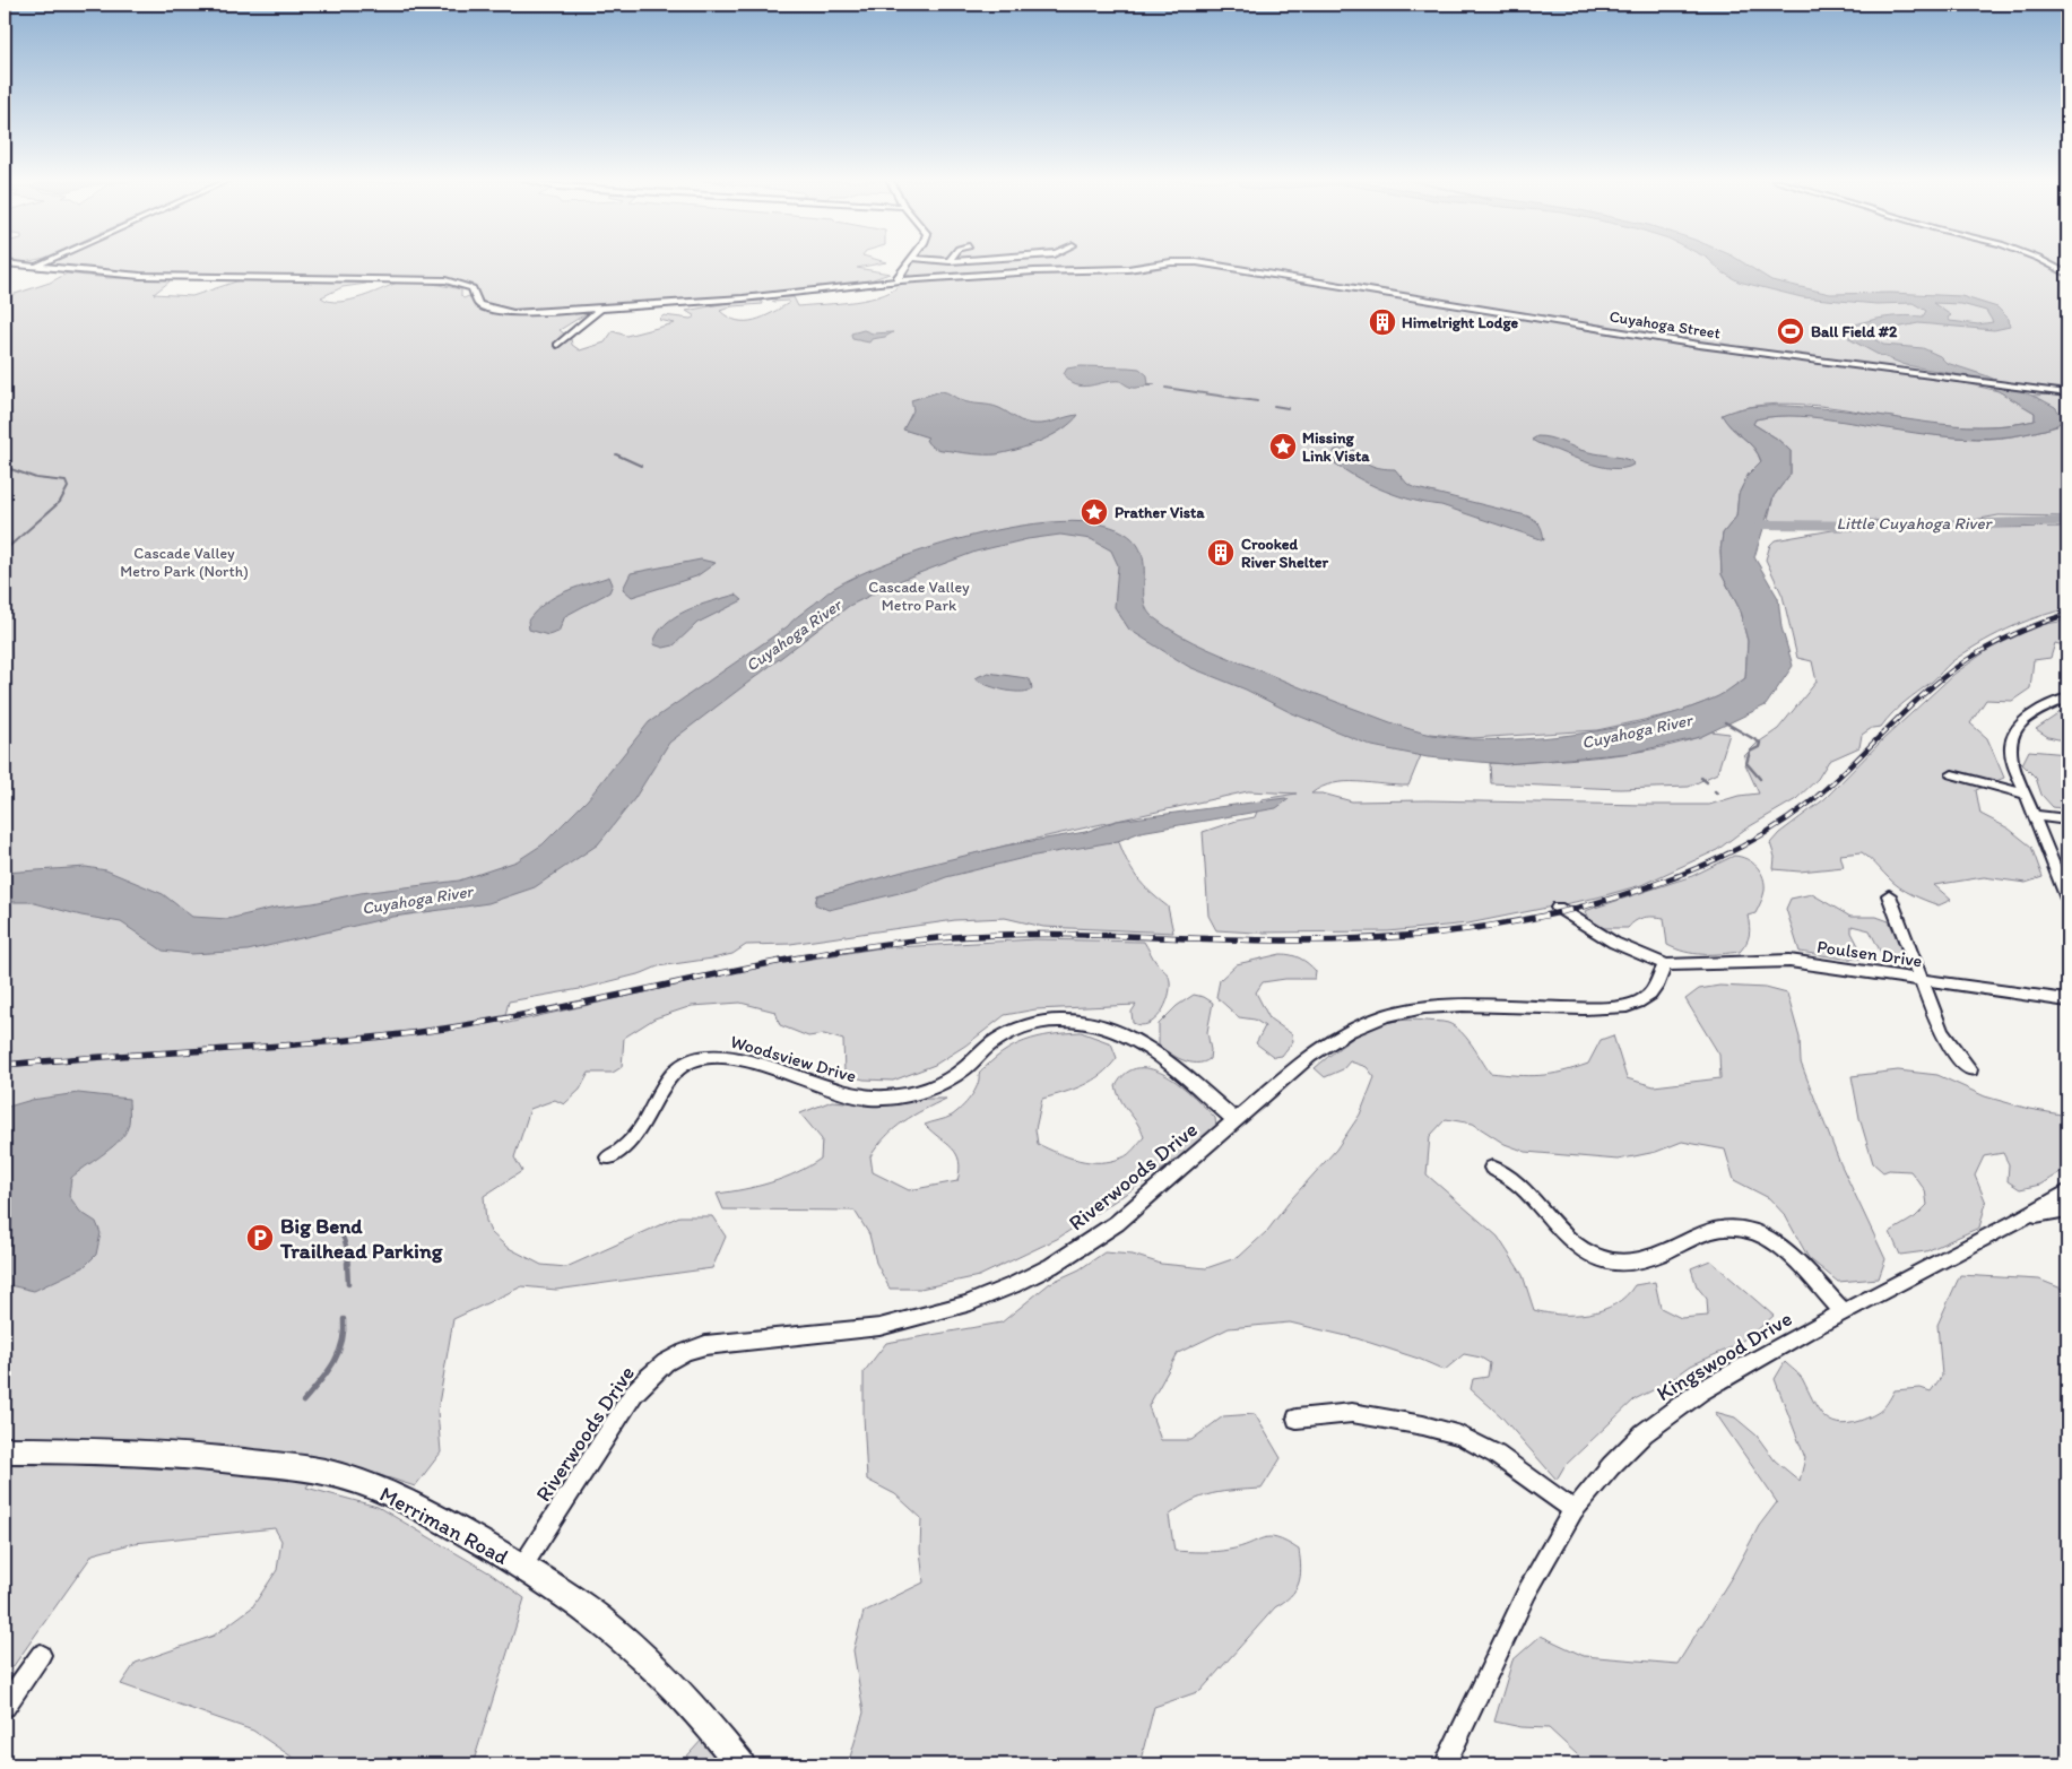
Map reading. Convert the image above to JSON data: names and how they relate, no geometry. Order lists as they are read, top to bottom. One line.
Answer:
{"streets":{"main road":["Merriman Road"],"street":["Cuyahoga Street","Poulsen Drive","Woodsview Drive","Riverwoods Drive","Kingswood Drive"]},"crossings":[["Poulsen Drive","Riverwoods Drive"],["Woodsview Drive","Riverwoods Drive"],["Riverwoods Drive","Merriman Road"]],"water":["Little Cuyahoga River","Cuyahoga River"],"parks":["Cascade Valley Metro Park (North)","Cascade Valley Metro Park"],"places":{"building":["Himelright Lodge","Crooked River Shelter"],"sports":["Ball Field #2"],"place":["Missing Link Vista","Prather Vista"],"parking":["Big Bend Trailhead Parking"]}}
